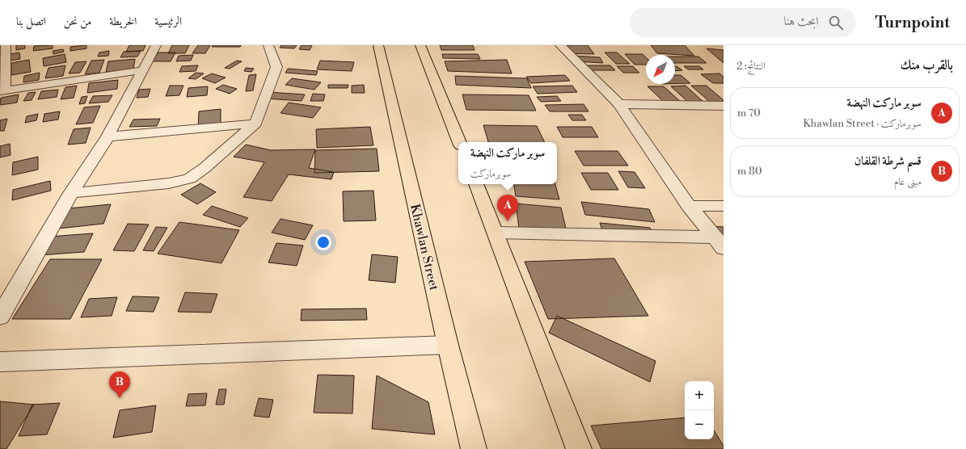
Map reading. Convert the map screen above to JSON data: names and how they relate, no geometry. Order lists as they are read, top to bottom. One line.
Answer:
{"streets":{"main road":["Khawlan Street"]},"north":"bottom left","page":{"header":"Turnpoint","search":"ابحث هنا","nav":["الرئيسية","الخريطة","من نحن","اتصل بنا"],"heading":["بالقرب منك","النتائج: 2"],"list":[{"mark":"A","name":"سوبر ماركت النهضة","note":"سوبرماركت · Khawlan Street","value":"70 m"},{"mark":"B","name":"قسم شرطة القلفان","note":"مبنى عام","value":"80 m"}],"popup":["سوبر ماركت النهضة","سوبرماركت"],"pins":["A","B"],"map_buttons":["+","−"]}}
